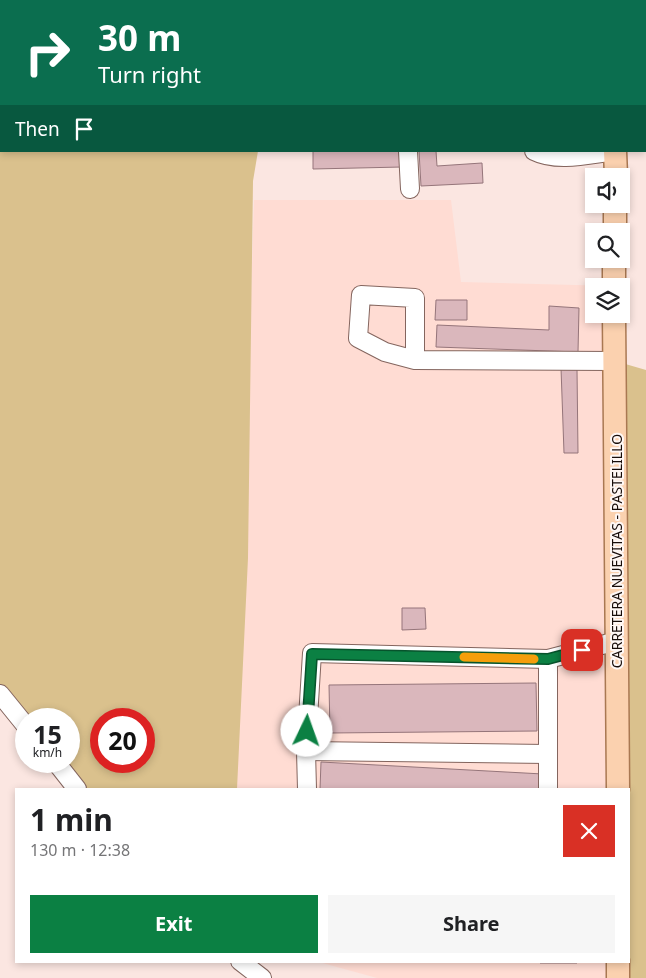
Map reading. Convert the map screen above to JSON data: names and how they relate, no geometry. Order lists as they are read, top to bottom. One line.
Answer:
{"streets":{"main road":["CARRETERA NUEVITAS - PASTELILLO"]},"page":{"turn":["30 m","Turn right"],"then":"Then","speed":"15 km/h","limit":"20","heading":["1 min","130 m · 12:38"],"buttons":["Exit","Share"]}}
